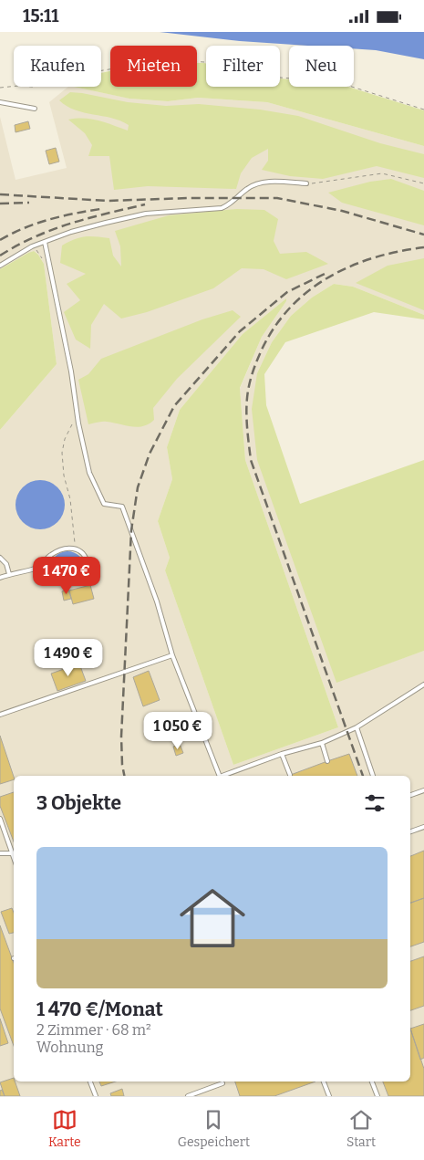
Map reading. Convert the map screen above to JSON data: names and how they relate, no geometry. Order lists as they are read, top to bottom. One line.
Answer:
{"page":{"status":"15:11","chip":["Kaufen","Mieten","Filter","Neu"],"price":["1 470 €","1 490 €","1 050 €"],"heading":"3 Objekte","list":[{"name":"1 470 €/Monat","note":"2 Zimmer · 68 m² · Wohnung"}],"tabs":["Karte","Gespeichert","Start"]}}
